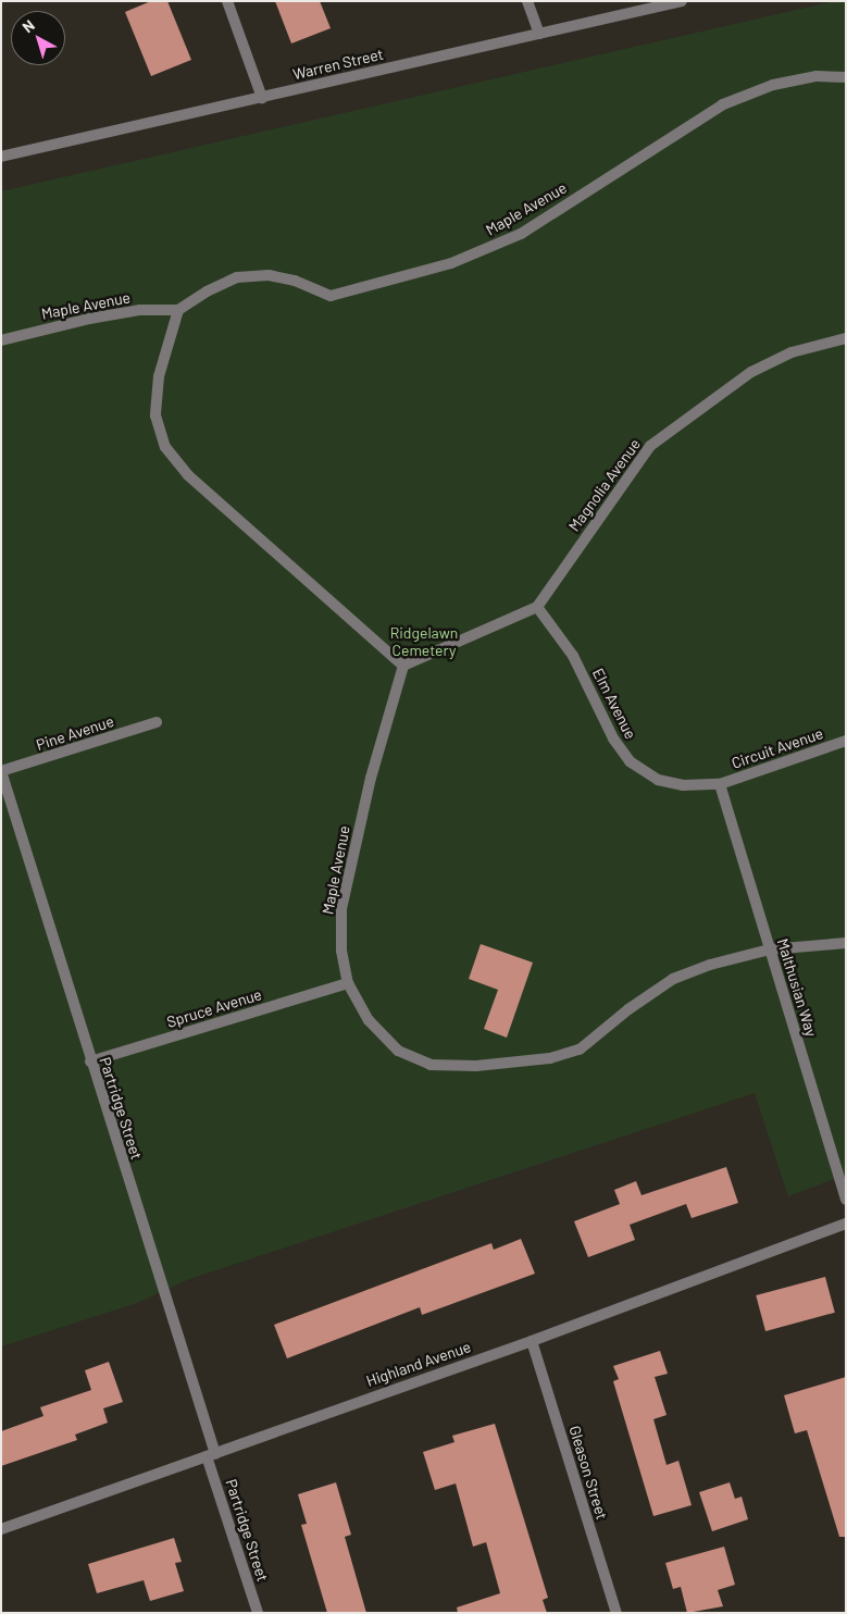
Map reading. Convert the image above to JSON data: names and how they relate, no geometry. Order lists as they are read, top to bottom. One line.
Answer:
{"streets":{"street":["Warren Street","Maple Avenue","Magnolia Avenue","Elm Avenue","Pine Avenue","Circuit Avenue","Malthusian Way","Spruce Avenue","Partridge Street","Highland Avenue","Gleason Street"]},"crossings":[["Maple Avenue","Malthusian Way"],["Maple Avenue","Spruce Avenue"],["Magnolia Avenue","Elm Avenue"],["Elm Avenue","Circuit Avenue"],["Elm Avenue","Malthusian Way"],["Pine Avenue","Partridge Street"],["Circuit Avenue","Malthusian Way"],["Spruce Avenue","Partridge Street"],["Partridge Street","Highland Avenue"],["Highland Avenue","Gleason Street"]],"parks":["Ridgelawn Cemetery"],"north":"top left"}
